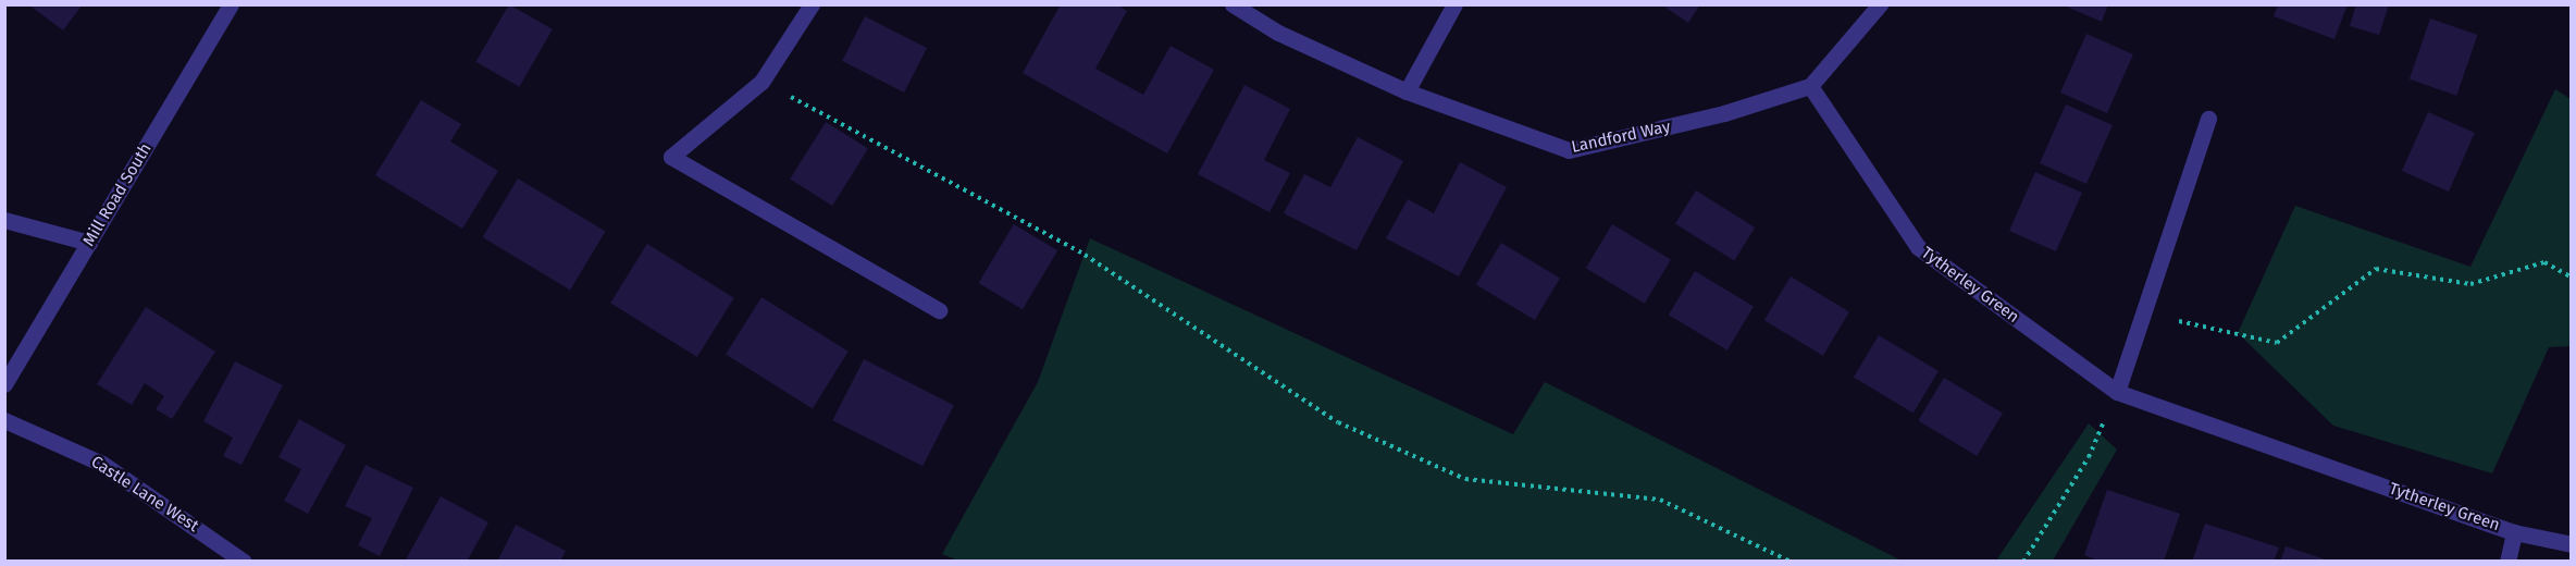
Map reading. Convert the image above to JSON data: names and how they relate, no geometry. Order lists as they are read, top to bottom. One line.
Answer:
{"streets":{"street":["Landford Way","Mill Road South","Tytherley Green","Castle Lane West"]},"crossings":[["Landford Way","Tytherley Green"]]}
